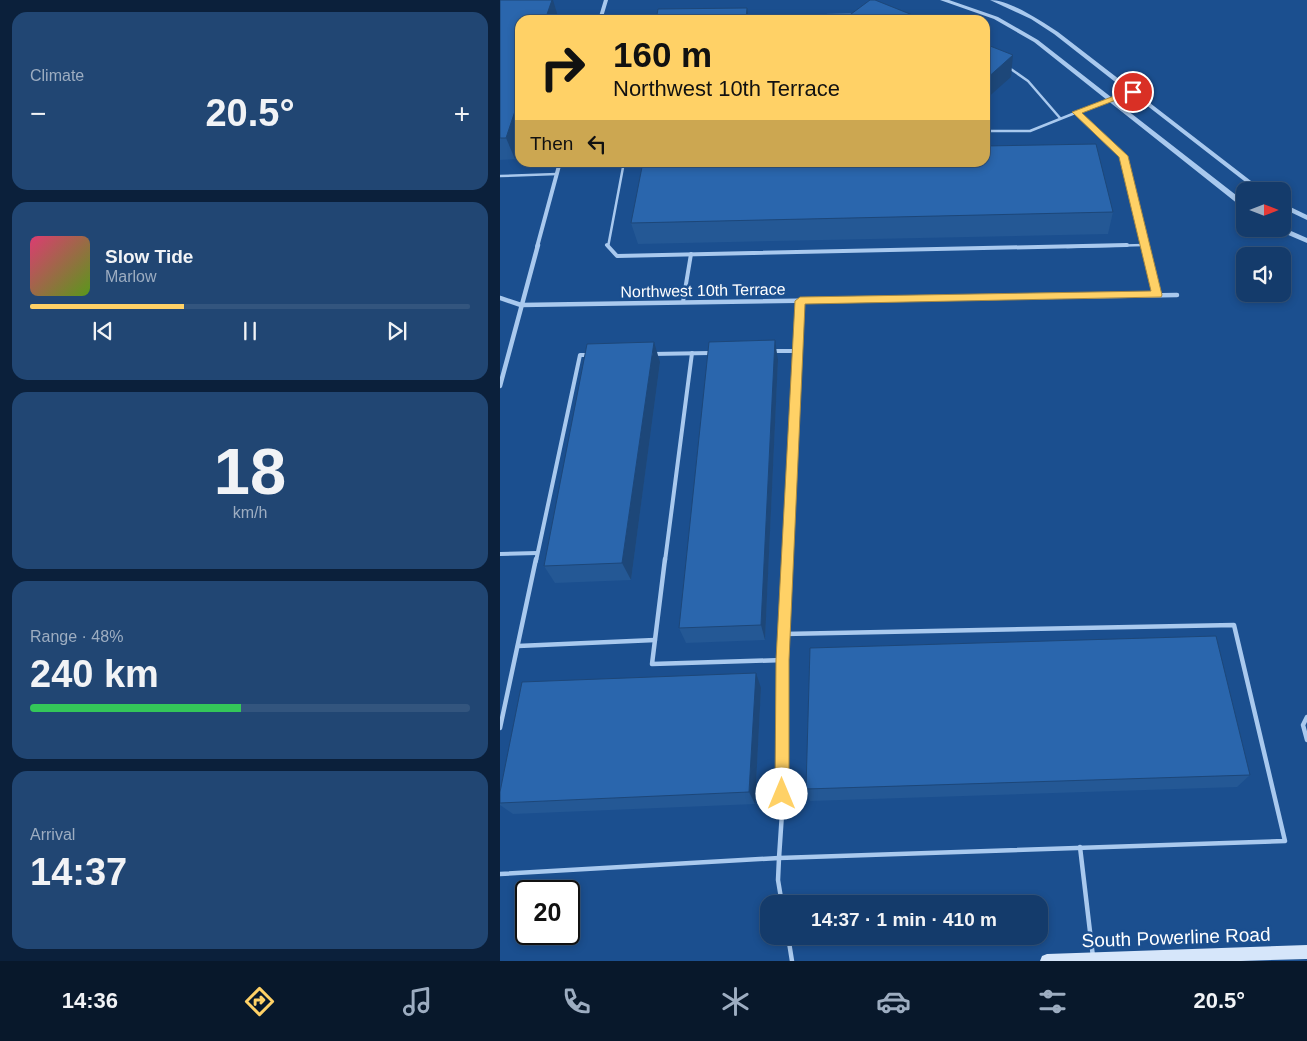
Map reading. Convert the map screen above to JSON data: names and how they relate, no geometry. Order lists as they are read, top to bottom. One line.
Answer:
{"streets":{"main road":["South Powerline Road"],"street":["Northwest 10th Terrace"]},"north":"right","page":{"tile":["Climate",["18","km/h"],["Range · 48%","240 km"],["Arrival","14:37"]],"turn":["160 m","Northwest 10th Terrace"],"heat":["−","20.5°","+"],"then":"Then","song":["Slow Tide","Marlow"],"limit":"20","trip":"14:37 · 1 min · 410 m","tabs":["14:36","20.5°"]}}
